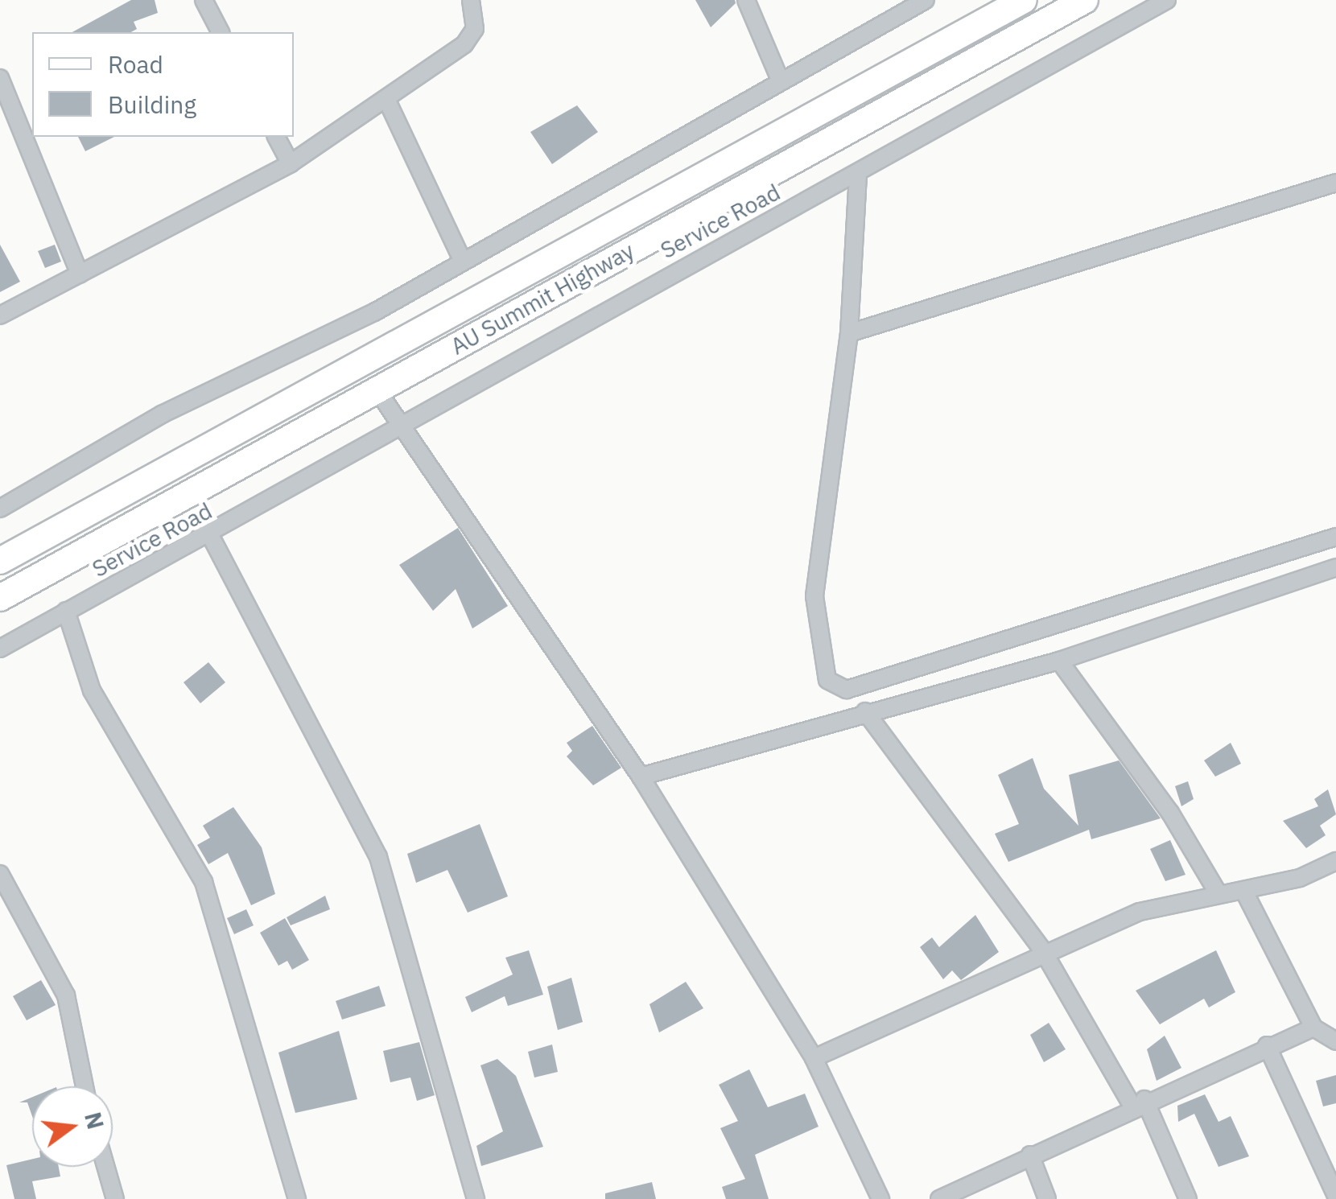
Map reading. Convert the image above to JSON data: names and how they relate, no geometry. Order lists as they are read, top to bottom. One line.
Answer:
{"streets":{"main road":["AU Summit Highway"],"street":["Service Road"]},"legend":["Road","Building"],"north":"right"}
